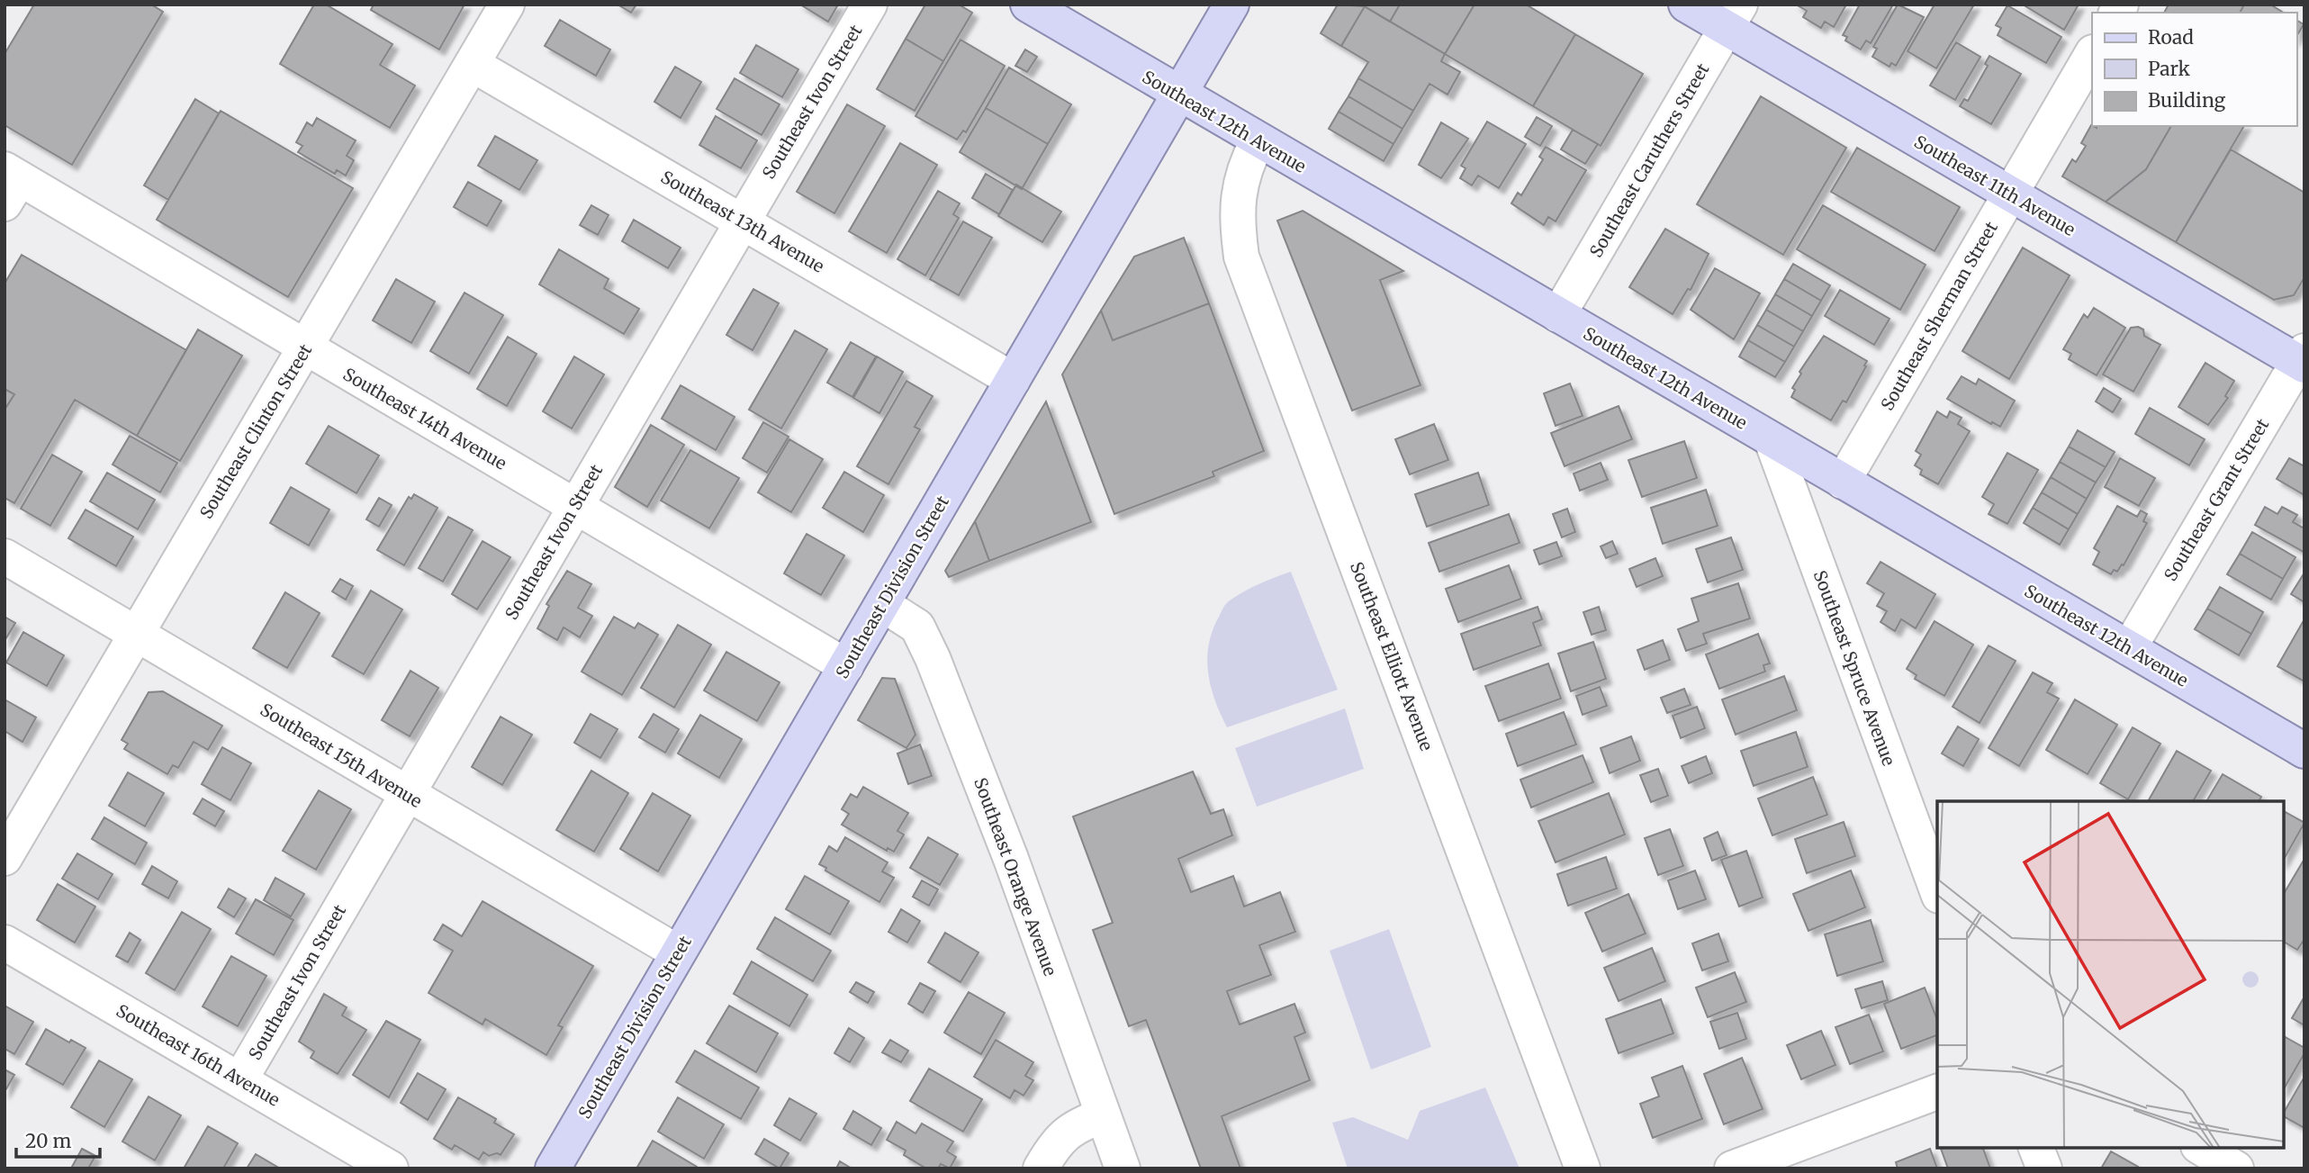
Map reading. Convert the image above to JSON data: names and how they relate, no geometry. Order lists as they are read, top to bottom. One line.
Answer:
{"streets":{"main road":["Southeast 12th Avenue","Southeast 11th Avenue","Southeast Division Street"],"street":["Southeast Ivon Street","Southeast Caruthers Street","Southeast 13th Avenue","Southeast Sherman Street","Southeast 14th Avenue","Southeast Clinton Street","Southeast Grant Street","Southeast Elliott Avenue","Southeast Spruce Avenue","Southeast 15th Avenue","Southeast Orange Avenue","Southeast 16th Avenue"]},"crossings":[["Southeast Ivon Street","Southeast 13th Avenue"],["Southeast Ivon Street","Southeast 14th Avenue"],["Southeast Ivon Street","Southeast 15th Avenue"],["Southeast Ivon Street","Southeast 16th Avenue"],["Southeast 12th Avenue","Southeast Caruthers Street"],["Southeast 12th Avenue","Southeast Sherman Street"],["Southeast 12th Avenue","Southeast Grant Street"],["Southeast 12th Avenue","Southeast Division Street"],["Southeast 12th Avenue","Southeast Elliott Avenue"],["Southeast 12th Avenue","Southeast Spruce Avenue"],["Southeast Caruthers Street","Southeast 11th Avenue"],["Southeast 11th Avenue","Southeast Sherman Street"],["Southeast 11th Avenue","Southeast Grant Street"],["Southeast 13th Avenue","Southeast Clinton Street"],["Southeast 13th Avenue","Southeast Division Street"],["Southeast 14th Avenue","Southeast Clinton Street"],["Southeast 14th Avenue","Southeast Division Street"],["Southeast Clinton Street","Southeast 15th Avenue"],["Southeast Division Street","Southeast 15th Avenue"],["Southeast Division Street","Southeast Orange Avenue"]],"legend":["Road","Park","Building"],"scale_bar":"20 m"}
